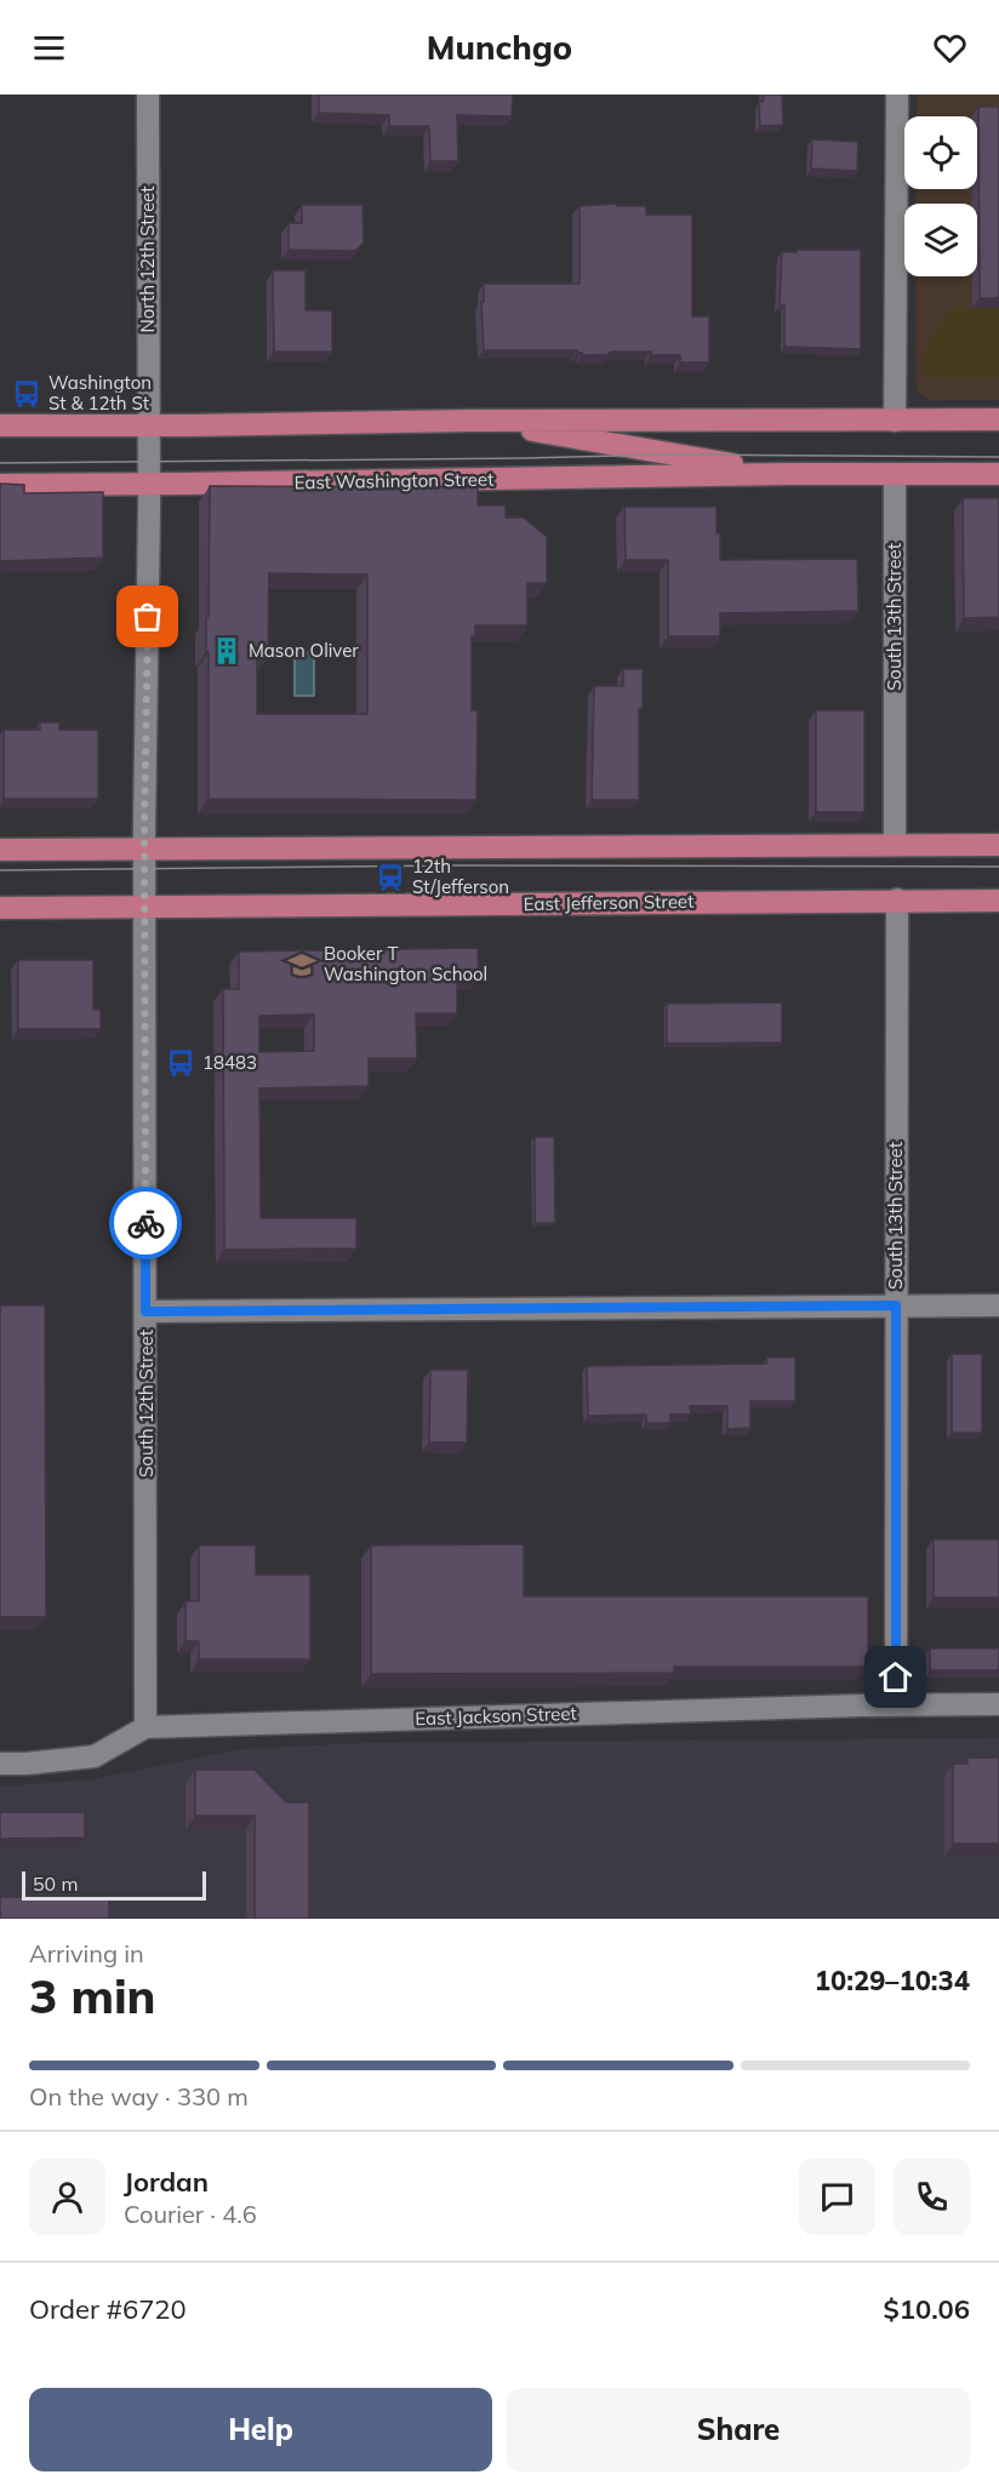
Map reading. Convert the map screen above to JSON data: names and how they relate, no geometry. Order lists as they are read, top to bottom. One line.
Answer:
{"streets":{"main road":["East Washington Street","East Jefferson Street"],"street":["North 12th Street","South 13th Street","South 12th Street","East Jackson Street"]},"crossings":[["North 12th Street","East Washington Street"],["North 12th Street","South 12th Street"],["East Washington Street","South 13th Street"],["East Washington Street","South 12th Street"],["South 13th Street","East Jefferson Street"],["South 13th Street","East Jackson Street"],["East Jefferson Street","South 12th Street"],["South 12th Street","East Jackson Street"]],"places":{"bus stop":["Washington St & 12th St","18483"],"building":["Mason Oliver"],"station":["12th St/Jefferson"],"school or university":["Booker T Washington School"]},"scale_bar":"50 m","page":{"header":"Munchgo","scale":"50 m","heading":["3 min","Arriving in","10:29–10:34"],"panel":["Jordan","Courier · 4.6","Order #6720","$10.06"],"bar":"On the way · 330 m","buttons":["Help","Share"]}}
